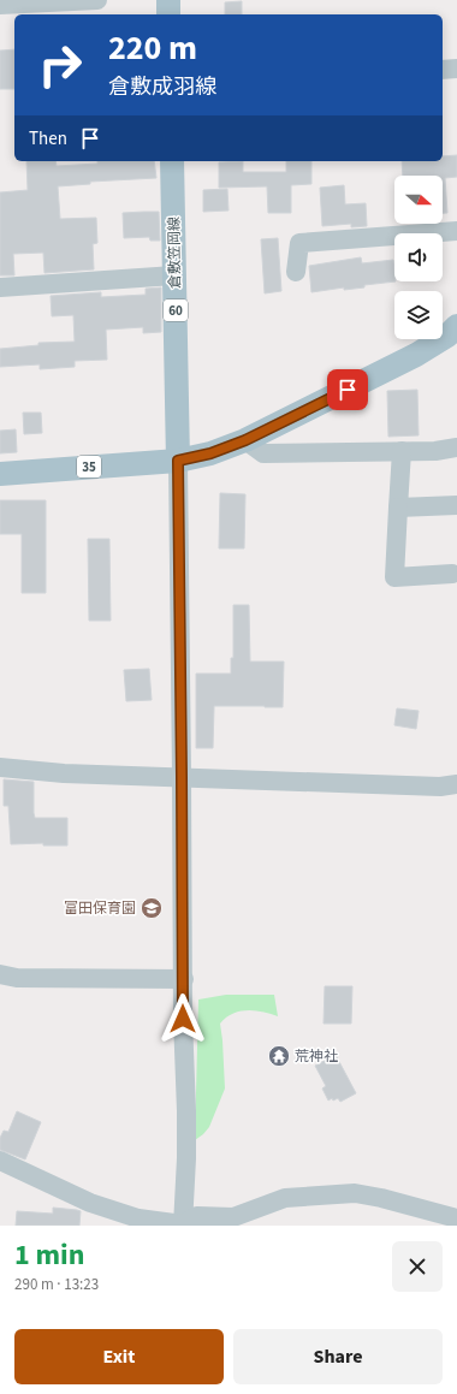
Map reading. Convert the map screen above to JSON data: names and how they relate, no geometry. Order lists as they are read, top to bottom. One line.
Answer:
{"streets":{"main road":["倉敷笠岡線","60","35"]},"crossings":[["倉敷笠岡線","35"]],"places":{"school or university":["富田保育園"],"temple":["荒神社"]},"north":"right","page":{"turn":["220 m","倉敷成羽線"],"then":"Then","heading":["1 min","290 m · 13:23"],"buttons":["Exit","Share"]}}
